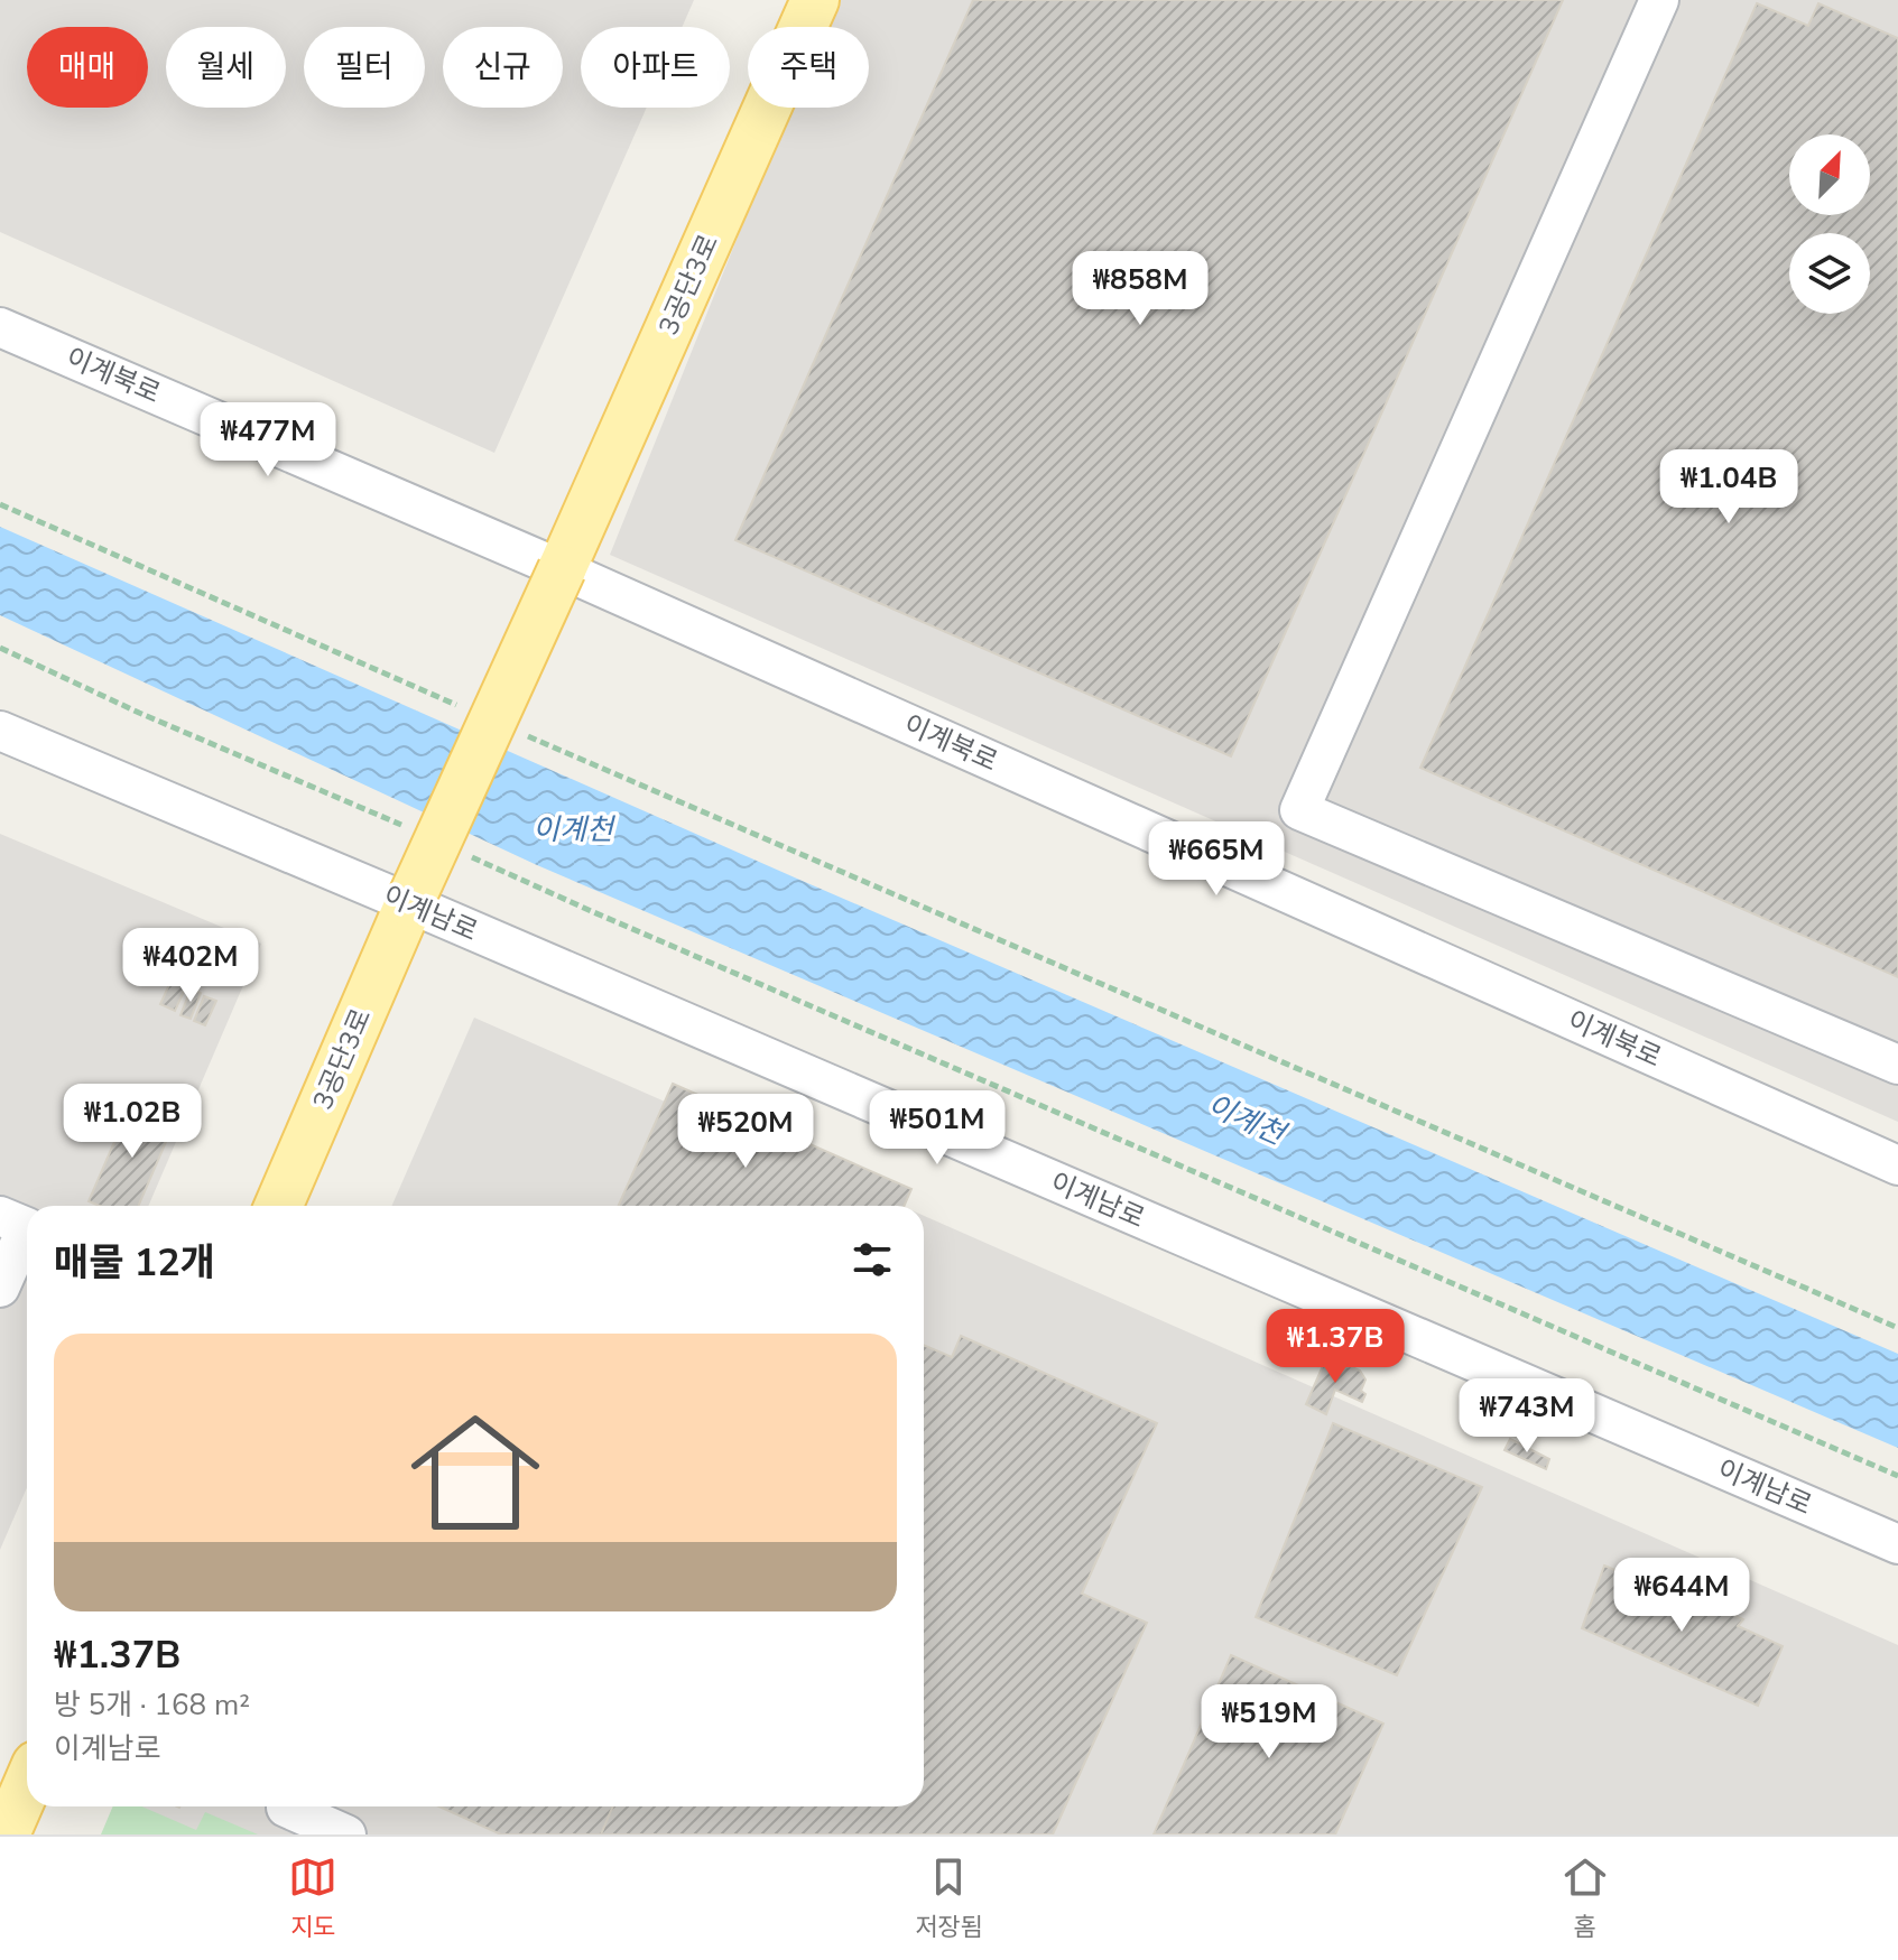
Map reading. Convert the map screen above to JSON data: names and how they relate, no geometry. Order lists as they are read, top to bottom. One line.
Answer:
{"streets":{"main road":["3공단3로"],"street":["이계북로","이계남로"]},"crossings":[["3공단3로","이계북로"],["3공단3로","이계남로"]],"water":["이계천"],"north":"top right","page":{"chip":["매매","월세","필터","신규","아파트","주택"],"price":["₩858M","₩477M","₩1.04B","₩665M","₩402M","₩1.02B","₩501M","₩520M","₩1.37B","₩743M","₩644M","₩519M"],"heading":"매물 12개","list":[{"name":"₩1.37B","note":"방 5개 · 168 m² · 이계남로"}],"tabs":["지도","저장됨","홈"]}}
